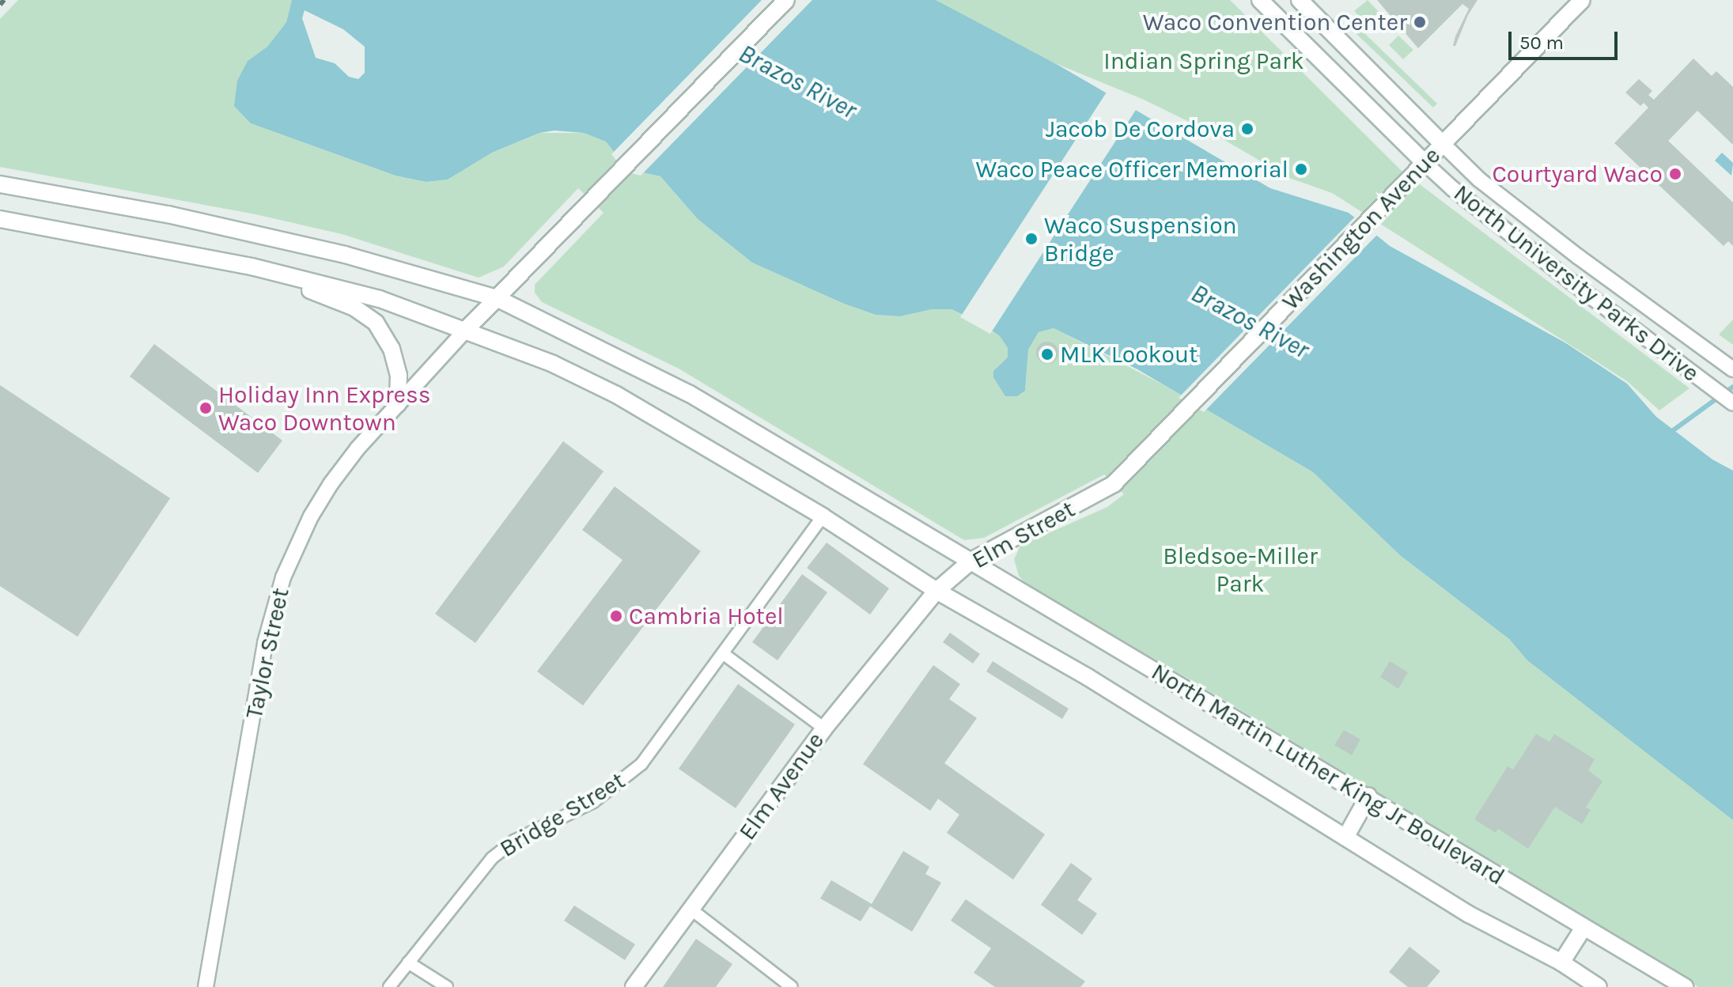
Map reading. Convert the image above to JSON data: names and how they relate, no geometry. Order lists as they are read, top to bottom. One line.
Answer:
{"streets":{"main road":["Washington Avenue","North University Parks Drive","Elm Street","Taylor Street","North Martin Luther King Jr Boulevard","Elm Avenue"],"street":["Bridge Street"]},"crossings":[["Washington Avenue","North University Parks Drive"],["Washington Avenue","Elm Street"],["Elm Street","North Martin Luther King Jr Boulevard"],["Elm Street","Elm Avenue"],["Taylor Street","North Martin Luther King Jr Boulevard"],["North Martin Luther King Jr Boulevard","Elm Avenue"],["North Martin Luther King Jr Boulevard","Bridge Street"]],"water":["Brazos River"],"parks":["Indian Spring Park","Bledsoe-Miller Park"],"places":["Waco Convention Center","Jacob De Cordova","Waco Peace Officer Memorial","Courtyard Waco","Waco Suspension Bridge","MLK Lookout","Holiday Inn Express Waco Downtown","Cambria Hotel"],"scale_bar":"50 m"}
